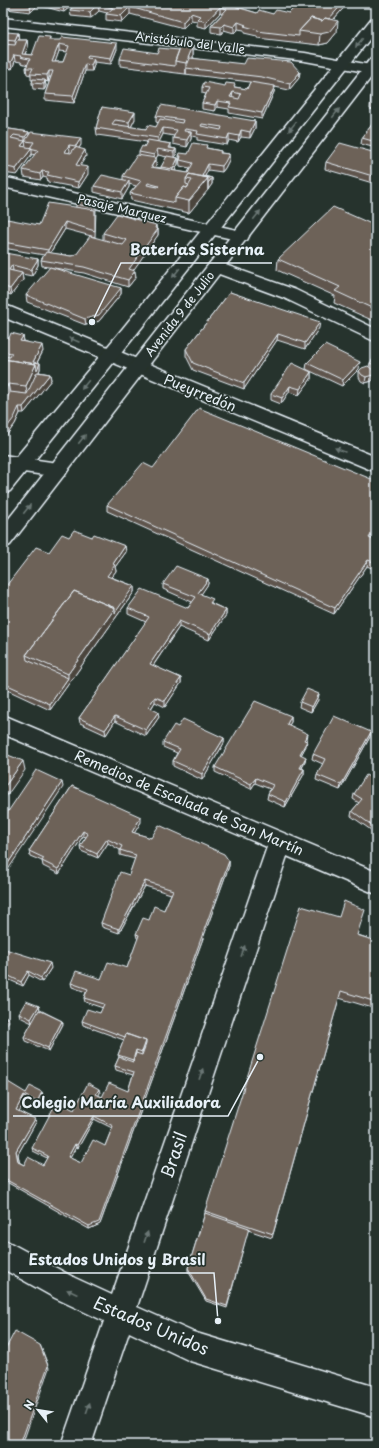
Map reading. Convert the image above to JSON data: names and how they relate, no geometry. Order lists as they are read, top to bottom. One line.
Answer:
{"streets":{"street":["Aristóbulo del Valle","Pasaje Marquez","Avenida 9 de Julio","Pueyrredón","Remedios de Escalada de San Martín","Brasil","Estados Unidos"]},"crossings":[["Aristóbulo del Valle","Avenida 9 de Julio"],["Pasaje Marquez","Avenida 9 de Julio"],["Avenida 9 de Julio","Pueyrredón"],["Remedios de Escalada de San Martín","Brasil"],["Brasil","Estados Unidos"]],"one_way":["Brasil"],"places":["Baterías Sisterna","Colegio María Auxiliadora","Estados Unidos y Brasil"],"north":"top left"}
